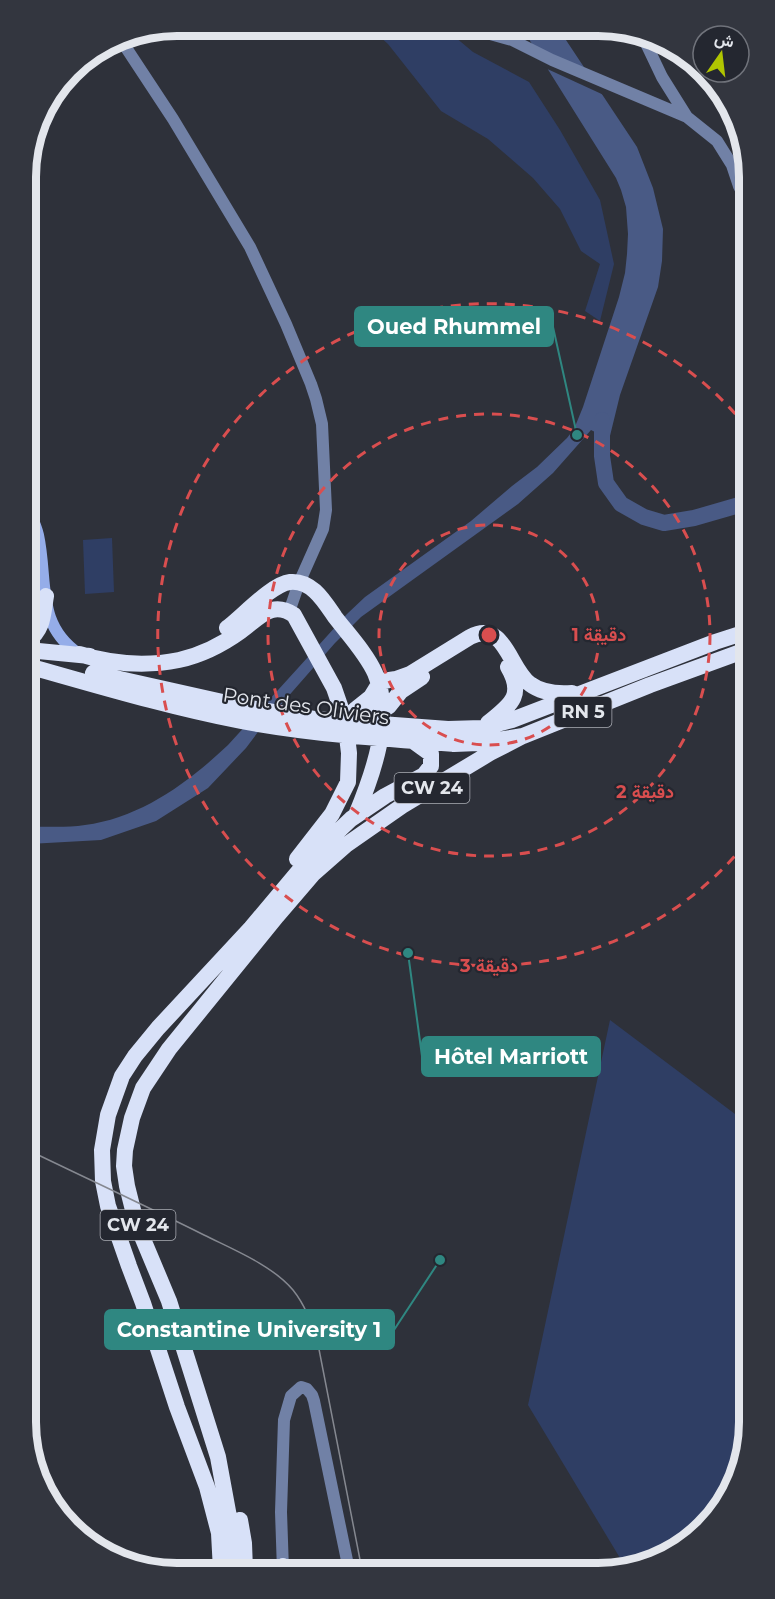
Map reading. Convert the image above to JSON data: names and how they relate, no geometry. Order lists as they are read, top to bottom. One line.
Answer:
{"streets":{"highway":["Pont des Oliviers","RN 5","CW 24"]},"crossings":[["Pont des Oliviers","RN 5"],["Pont des Oliviers","CW 24"],["RN 5","CW 24"]],"places":["Oued Rhummel","Hôtel Marriott","Constantine University 1"],"north":"top","rings":["1 دقيقة","2 دقيقة","3 دقيقة"]}
